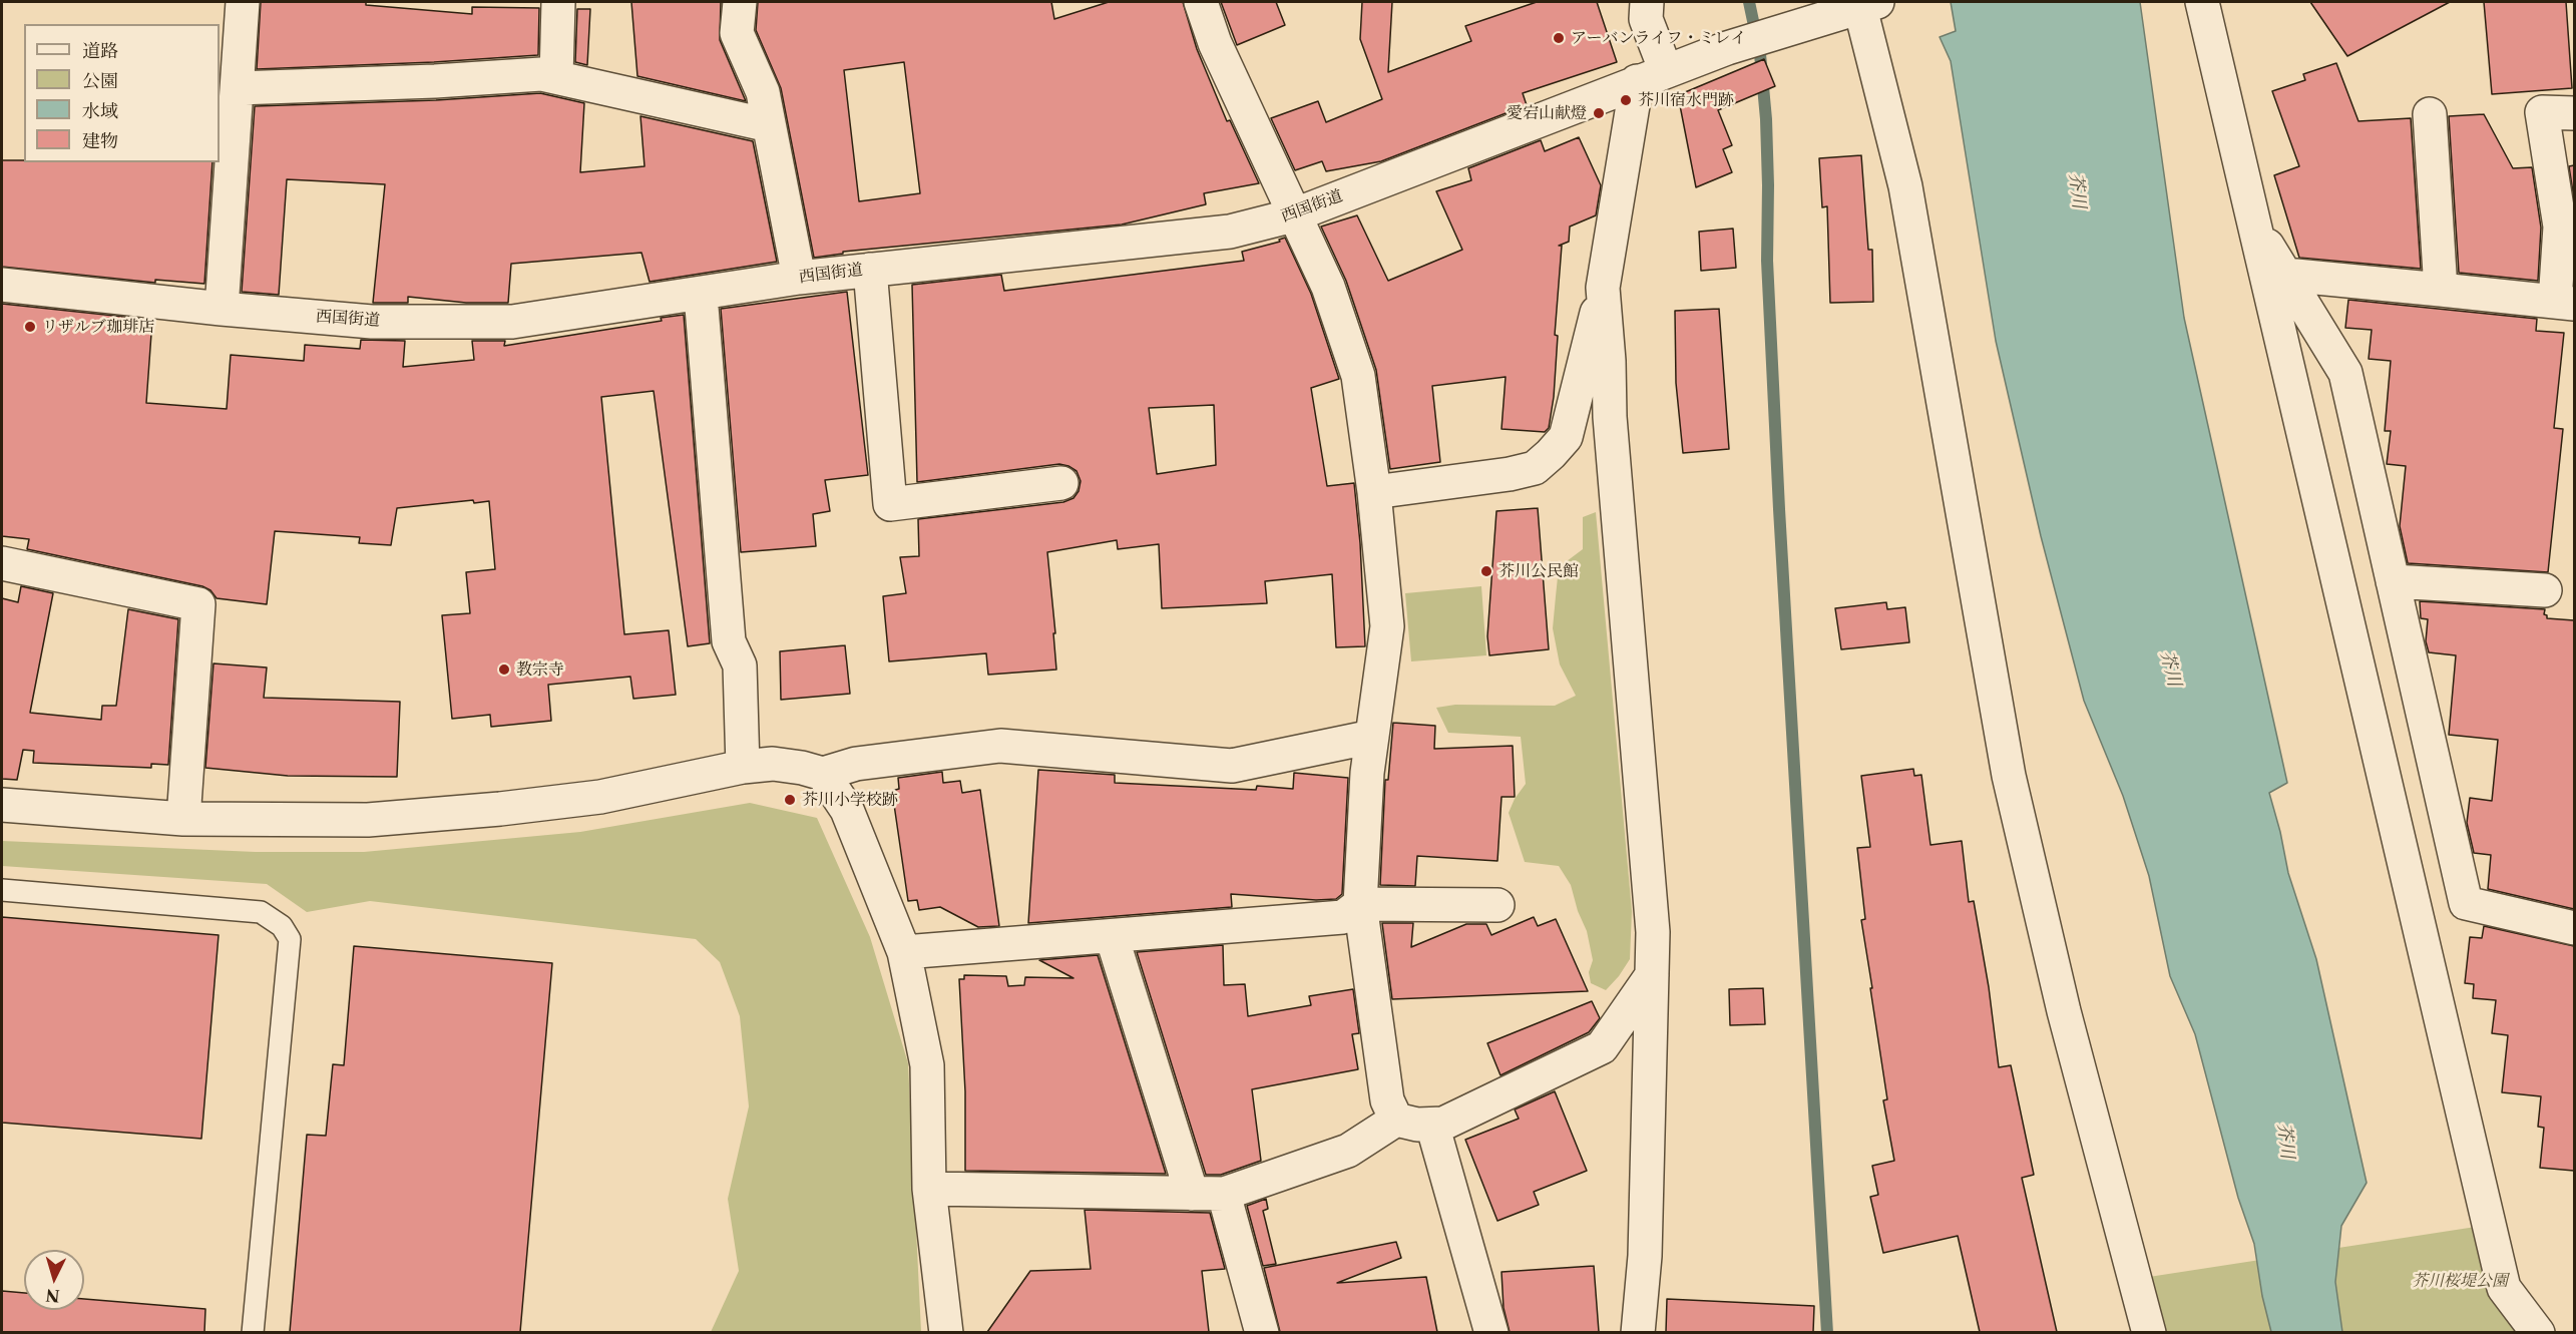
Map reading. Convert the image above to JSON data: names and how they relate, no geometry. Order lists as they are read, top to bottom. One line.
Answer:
{"streets":{"street":["西国街道"]},"water":["芥川"],"parks":["芥川桜堤公園"],"places":["アーバンライフ・ミレイ","芥川宿水門跡","愛宕山献燈","リザルブ珈琲店","芥川公民館","教宗寺","芥川小学校跡"],"legend":["道路","公園","水域","建物"],"north":"bottom"}
